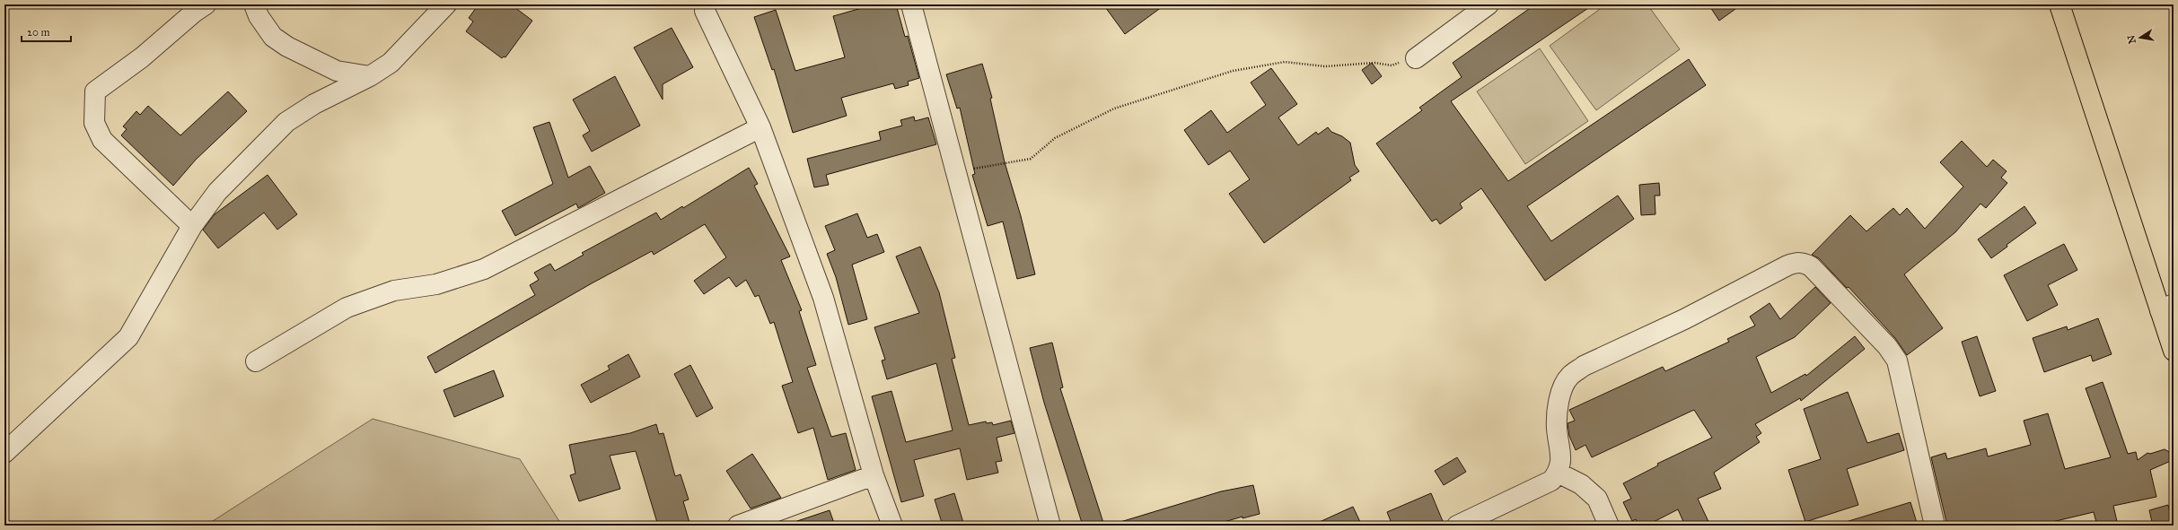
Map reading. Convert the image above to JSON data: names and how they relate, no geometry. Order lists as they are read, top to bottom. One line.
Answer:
{"scale_bar":"20 m","north":"left"}
